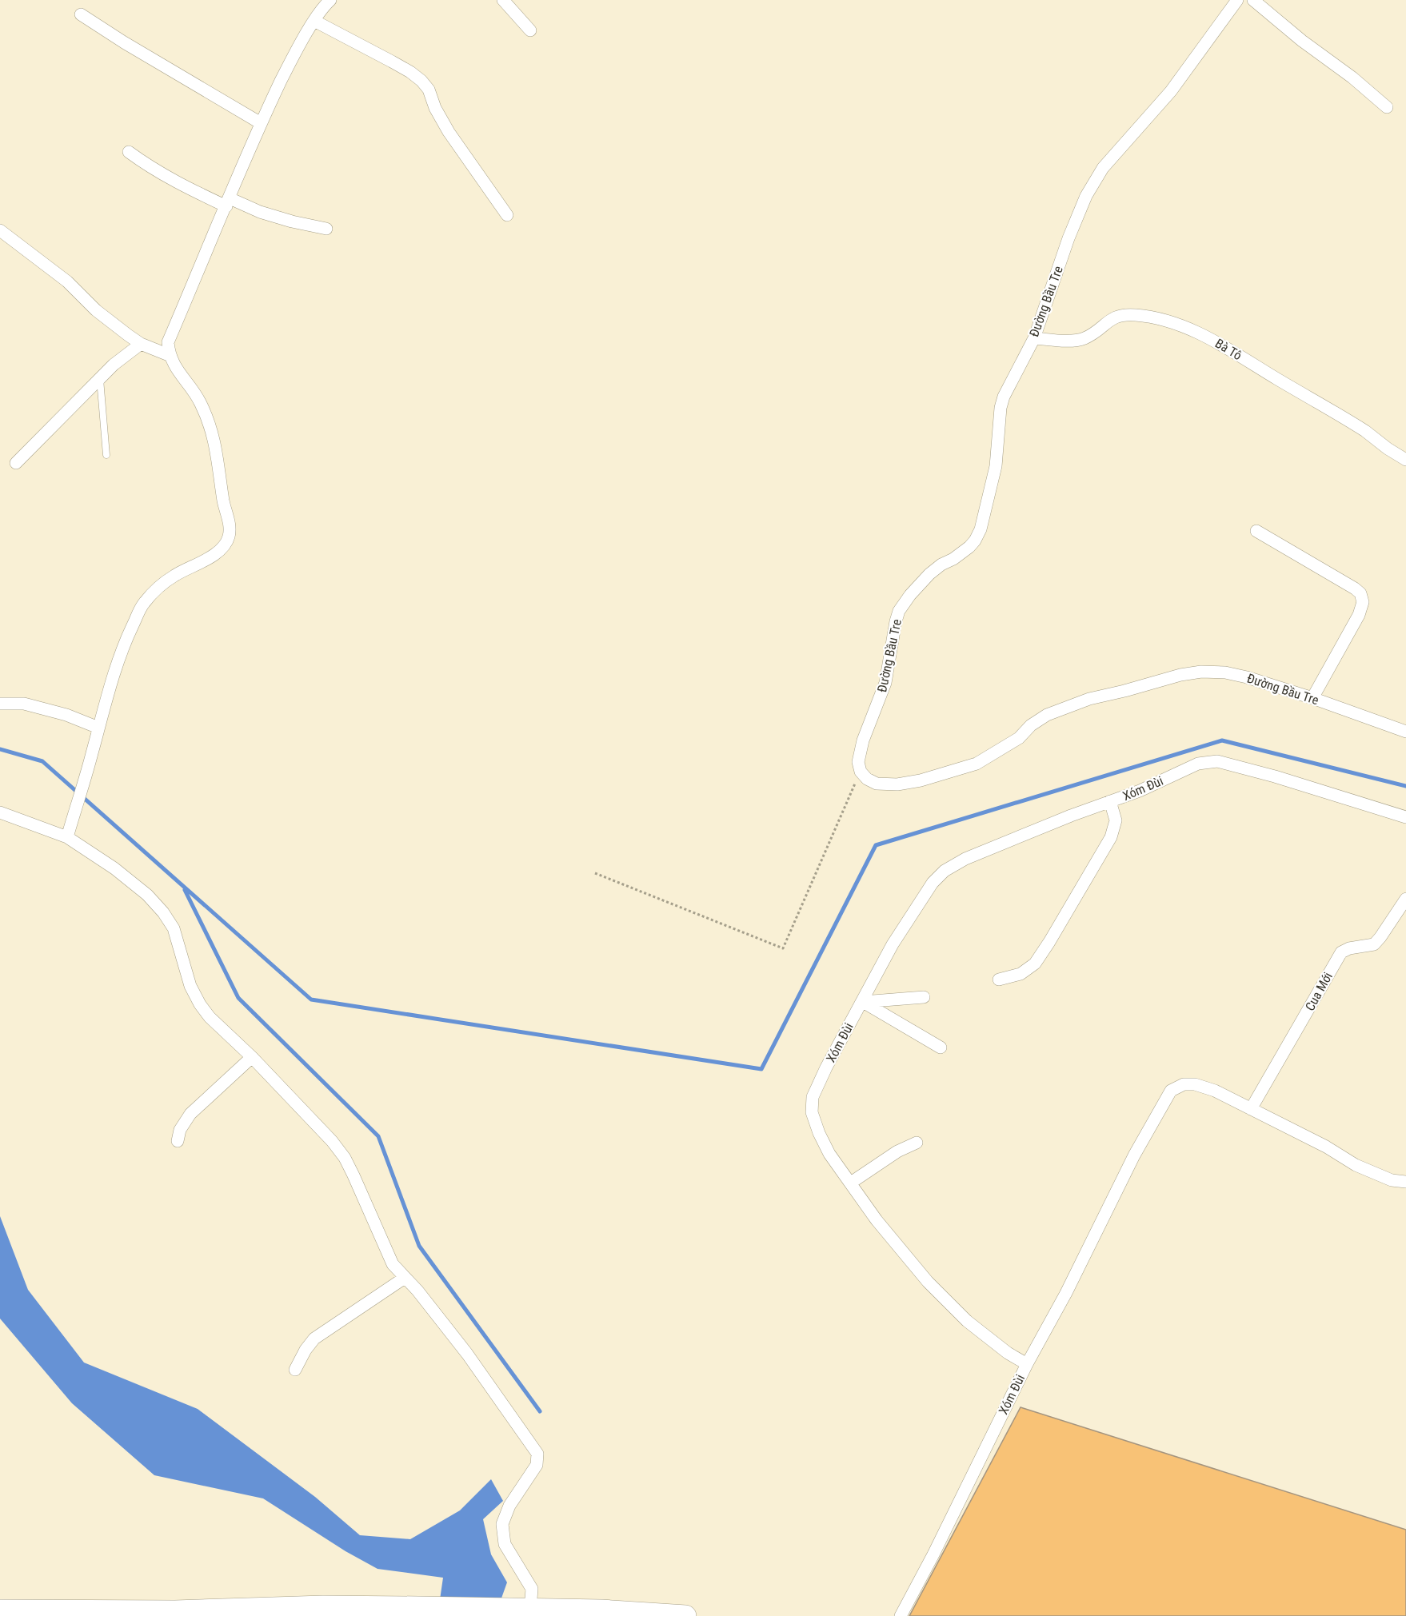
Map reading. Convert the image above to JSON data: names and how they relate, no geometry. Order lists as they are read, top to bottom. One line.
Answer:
{"streets":{"street":["Đường Bầu Tre","Bà Tô","Xóm Đùi","Cua Mới"]},"crossings":[["Đường Bầu Tre","Bà Tô"]]}
